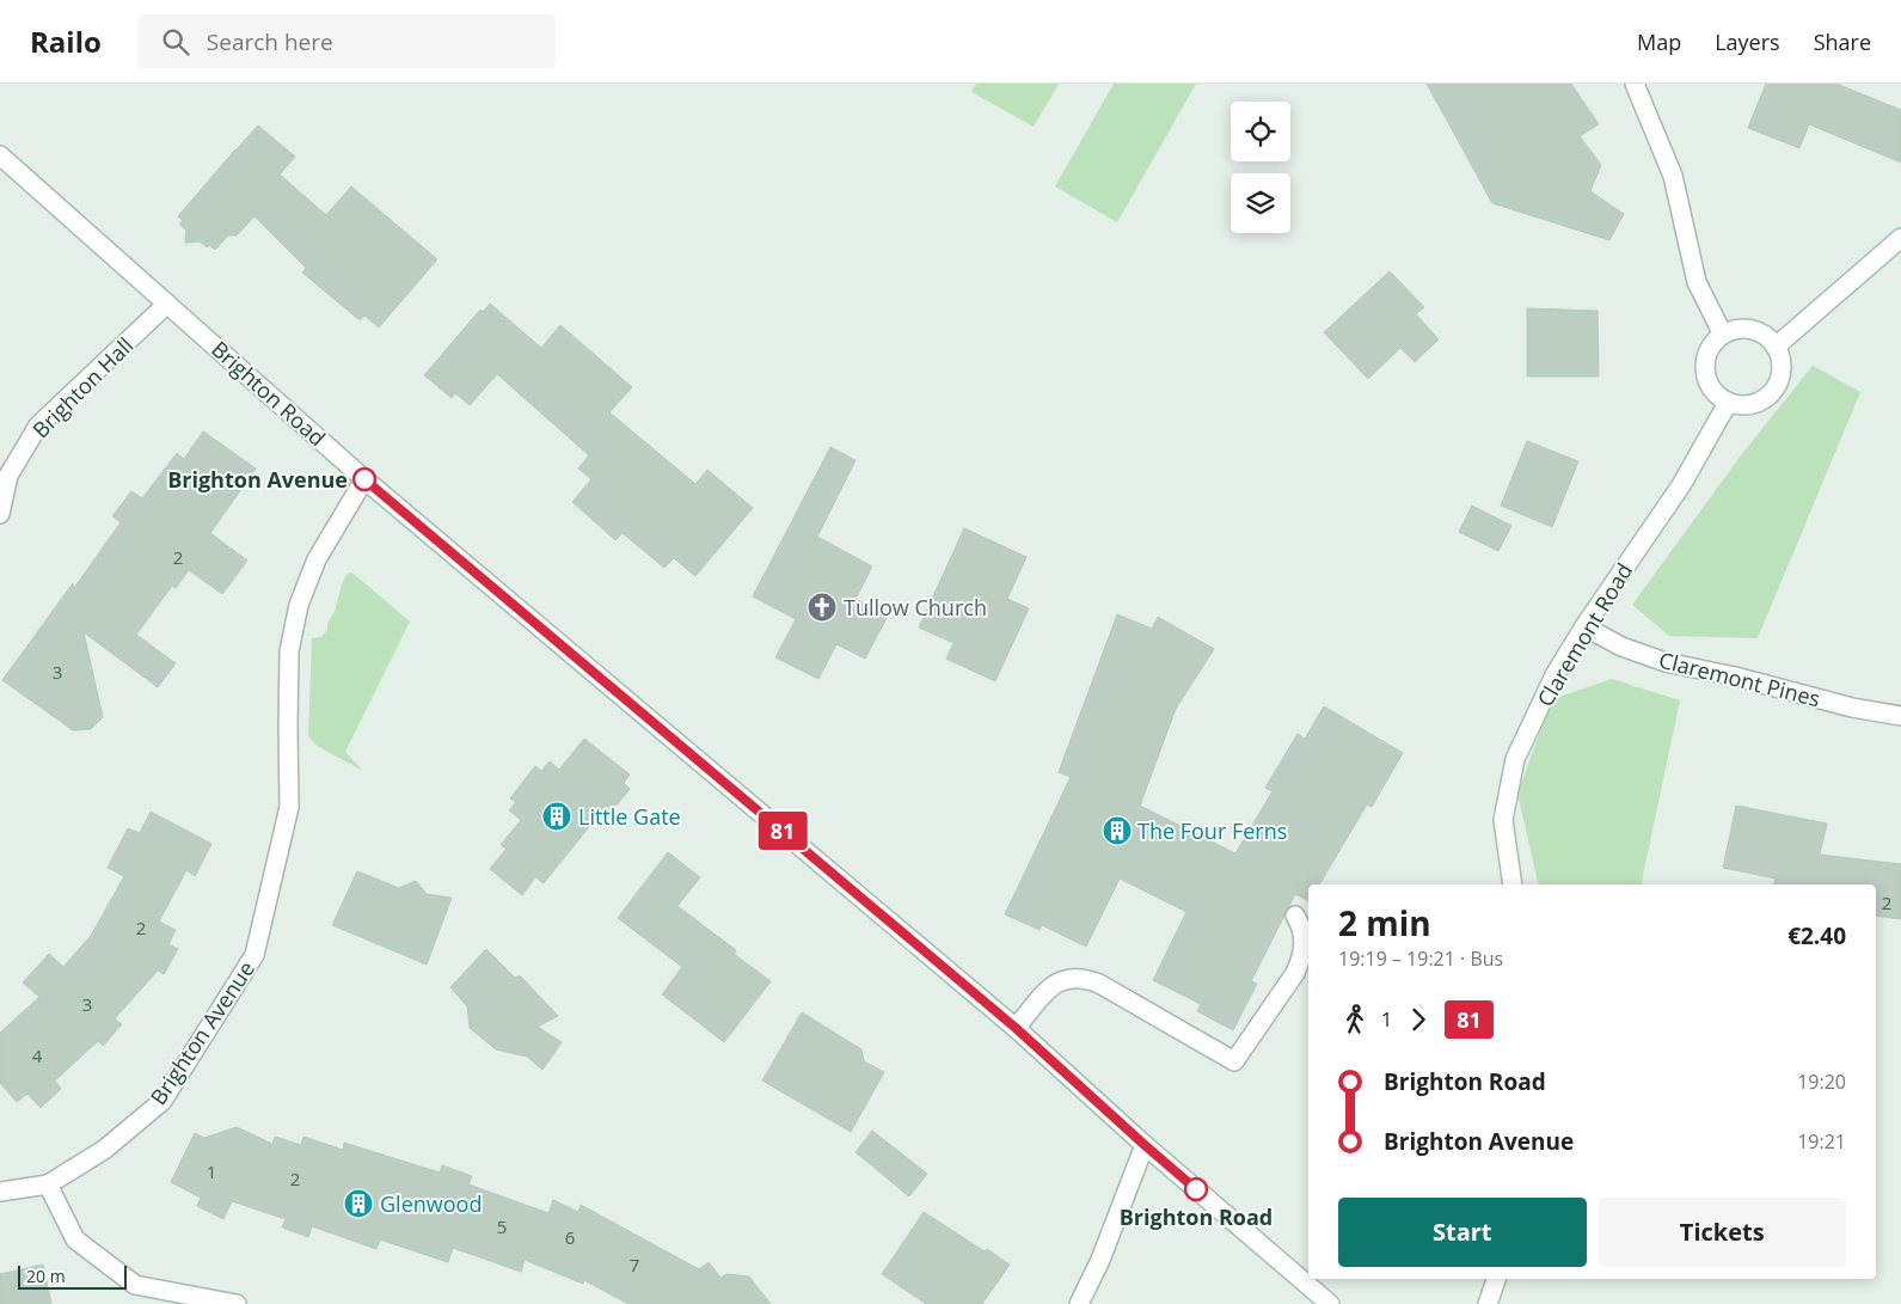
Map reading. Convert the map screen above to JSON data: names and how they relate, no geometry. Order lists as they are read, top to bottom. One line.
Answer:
{"streets":{"street":["Brighton Hall","Brighton Road","Claremont Road","Claremont Pines","Brighton Avenue"]},"crossings":[["Brighton Hall","Brighton Road"],["Brighton Road","Brighton Avenue"],["Claremont Road","Claremont Pines"]],"places":{"other":["Brighton Avenue","Brighton Road"],"church":["Tullow Church"],"building":["Little Gate","The Four Ferns","Glenwood"]},"lines":["bus line 81"],"house_numbers":["2","3","2","2","3","4","1","2","5","6","7"],"scale_bar":"20 m","page":{"header":"Railo","search":"Search here","nav":["Map","Layers","Share"],"on_map":"81","heading":["2 min","19:19 – 19:21 · Bus","€2.40"],"legs":["1","81"],"list":[{"name":"Brighton Road","value":"19:20"},{"name":"Brighton Avenue","value":"19:21"}],"buttons":["Start","Tickets"],"scale":"20 m"}}
